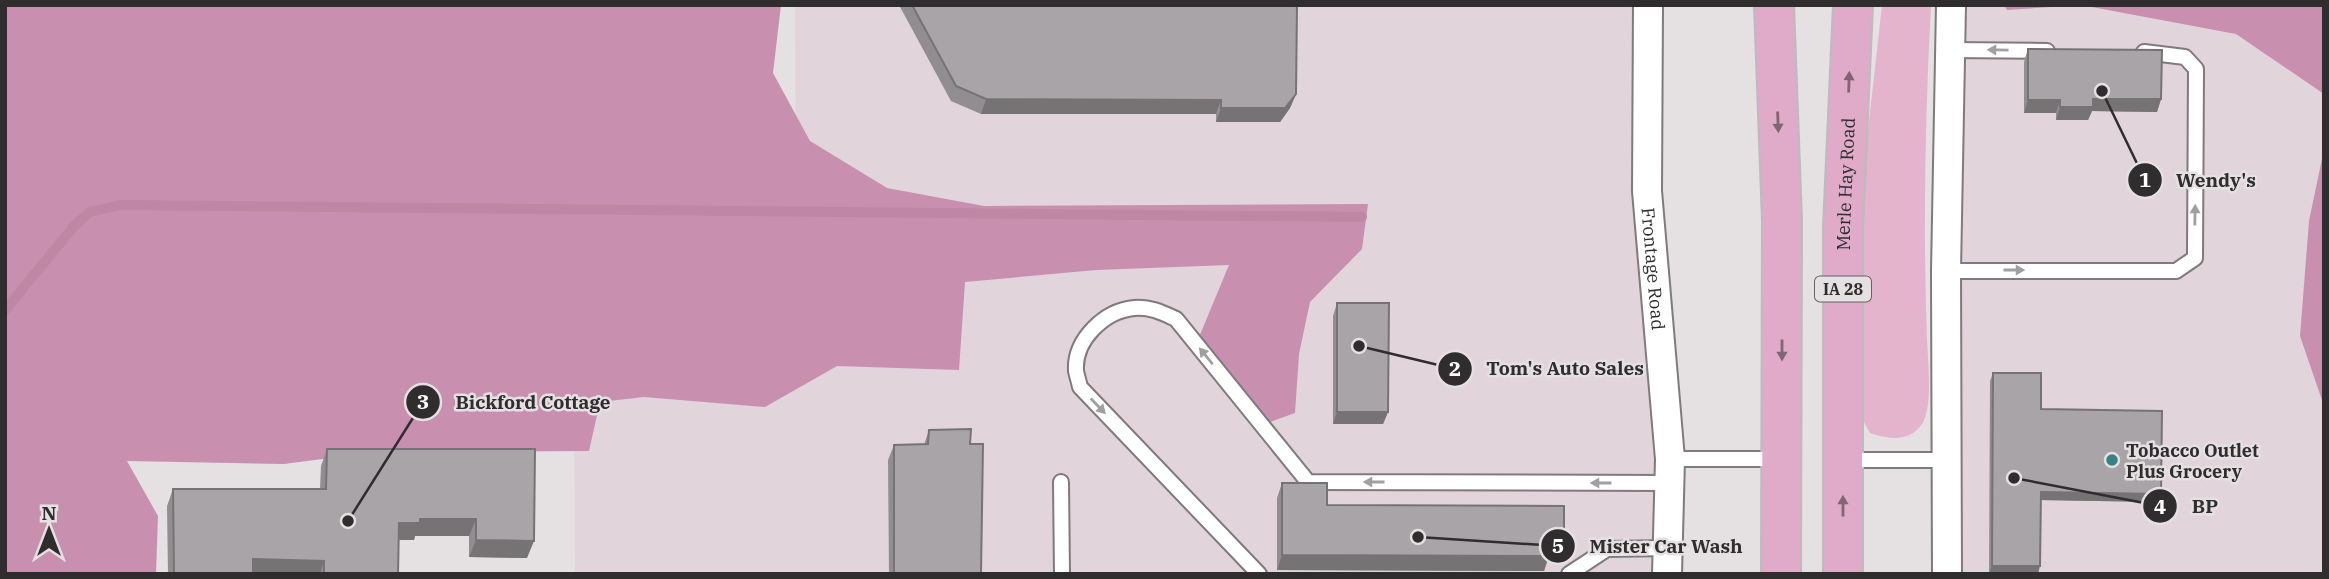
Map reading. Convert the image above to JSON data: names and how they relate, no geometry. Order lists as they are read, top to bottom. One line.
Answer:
{"streets":{"main road":["Merle Hay Road","IA 28"],"street":["Frontage Road"]},"places":["Wendy's","Tom's Auto Sales","Tobacco Outlet Plus Grocery","BP","Bickford Cottage","Mister Car Wash"],"north":"top"}
